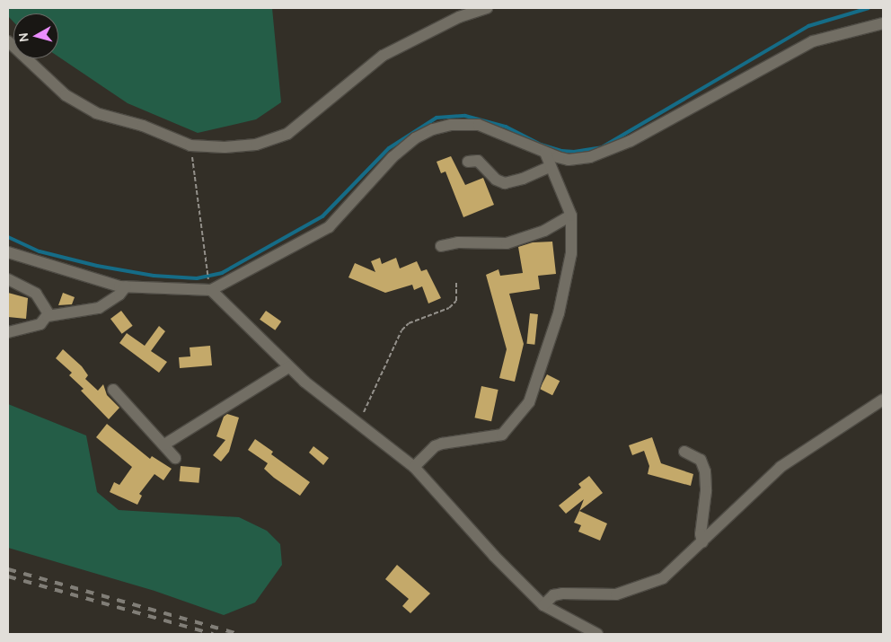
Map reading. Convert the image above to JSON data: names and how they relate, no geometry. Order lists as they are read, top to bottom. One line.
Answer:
{"north":"left"}
